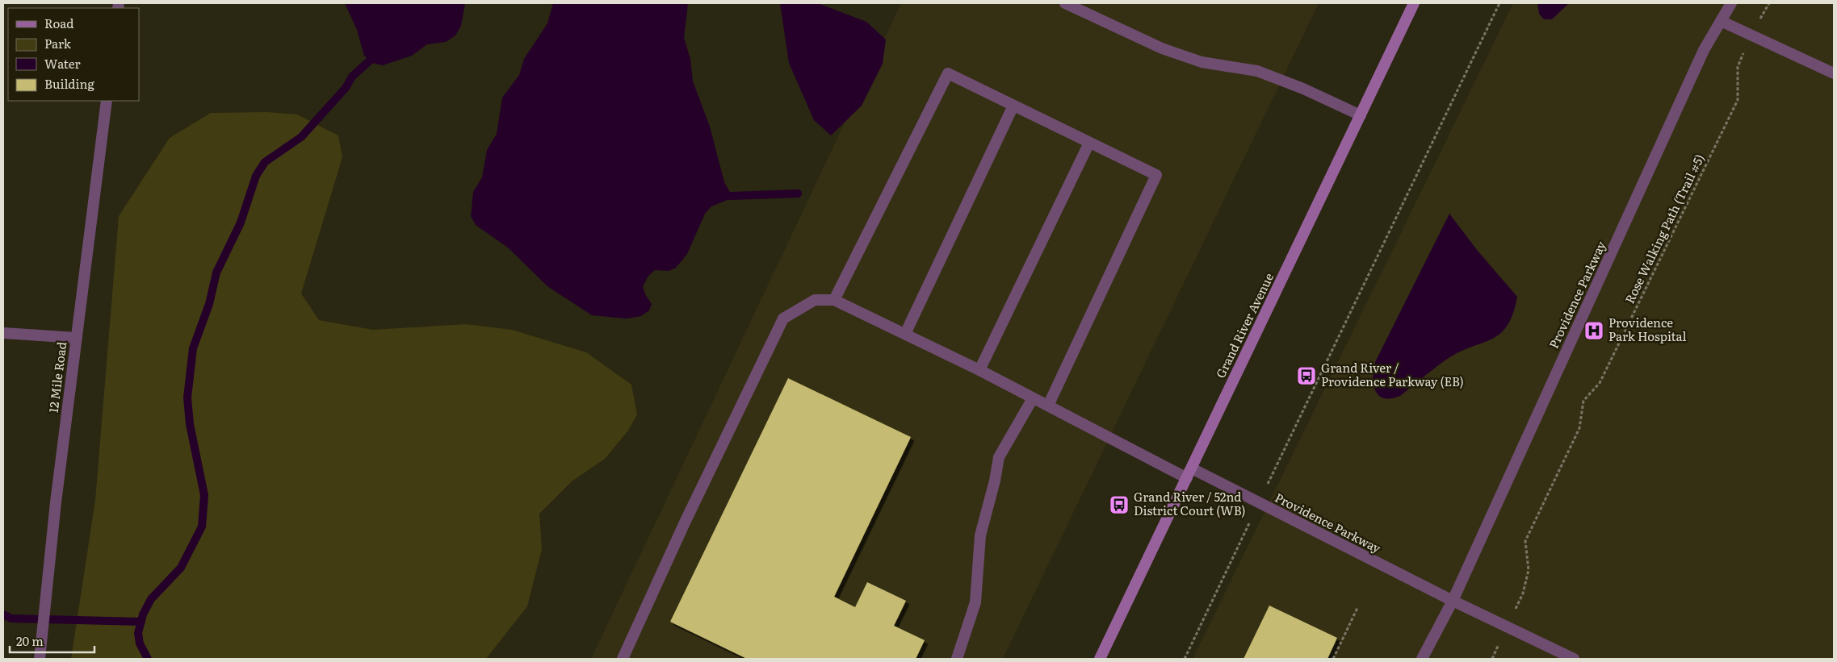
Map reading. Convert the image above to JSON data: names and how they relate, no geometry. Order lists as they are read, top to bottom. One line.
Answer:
{"streets":{"main road":["Grand River Avenue"],"street":["Providence Parkway","12 Mile Road"],"path":["Rose Walking Path (Trail #5)"]},"crossings":[["Rose Walking Path (Trail #5)","Providence Parkway"],["Providence Parkway","Grand River Avenue"]],"places":{"hospital":["Providence Park Hospital"],"bus stop":["Grand River / Providence Parkway (EB)","Grand River / 52nd District Court (WB)"]},"legend":["Road","Park","Water","Building"],"scale_bar":"20 m"}
